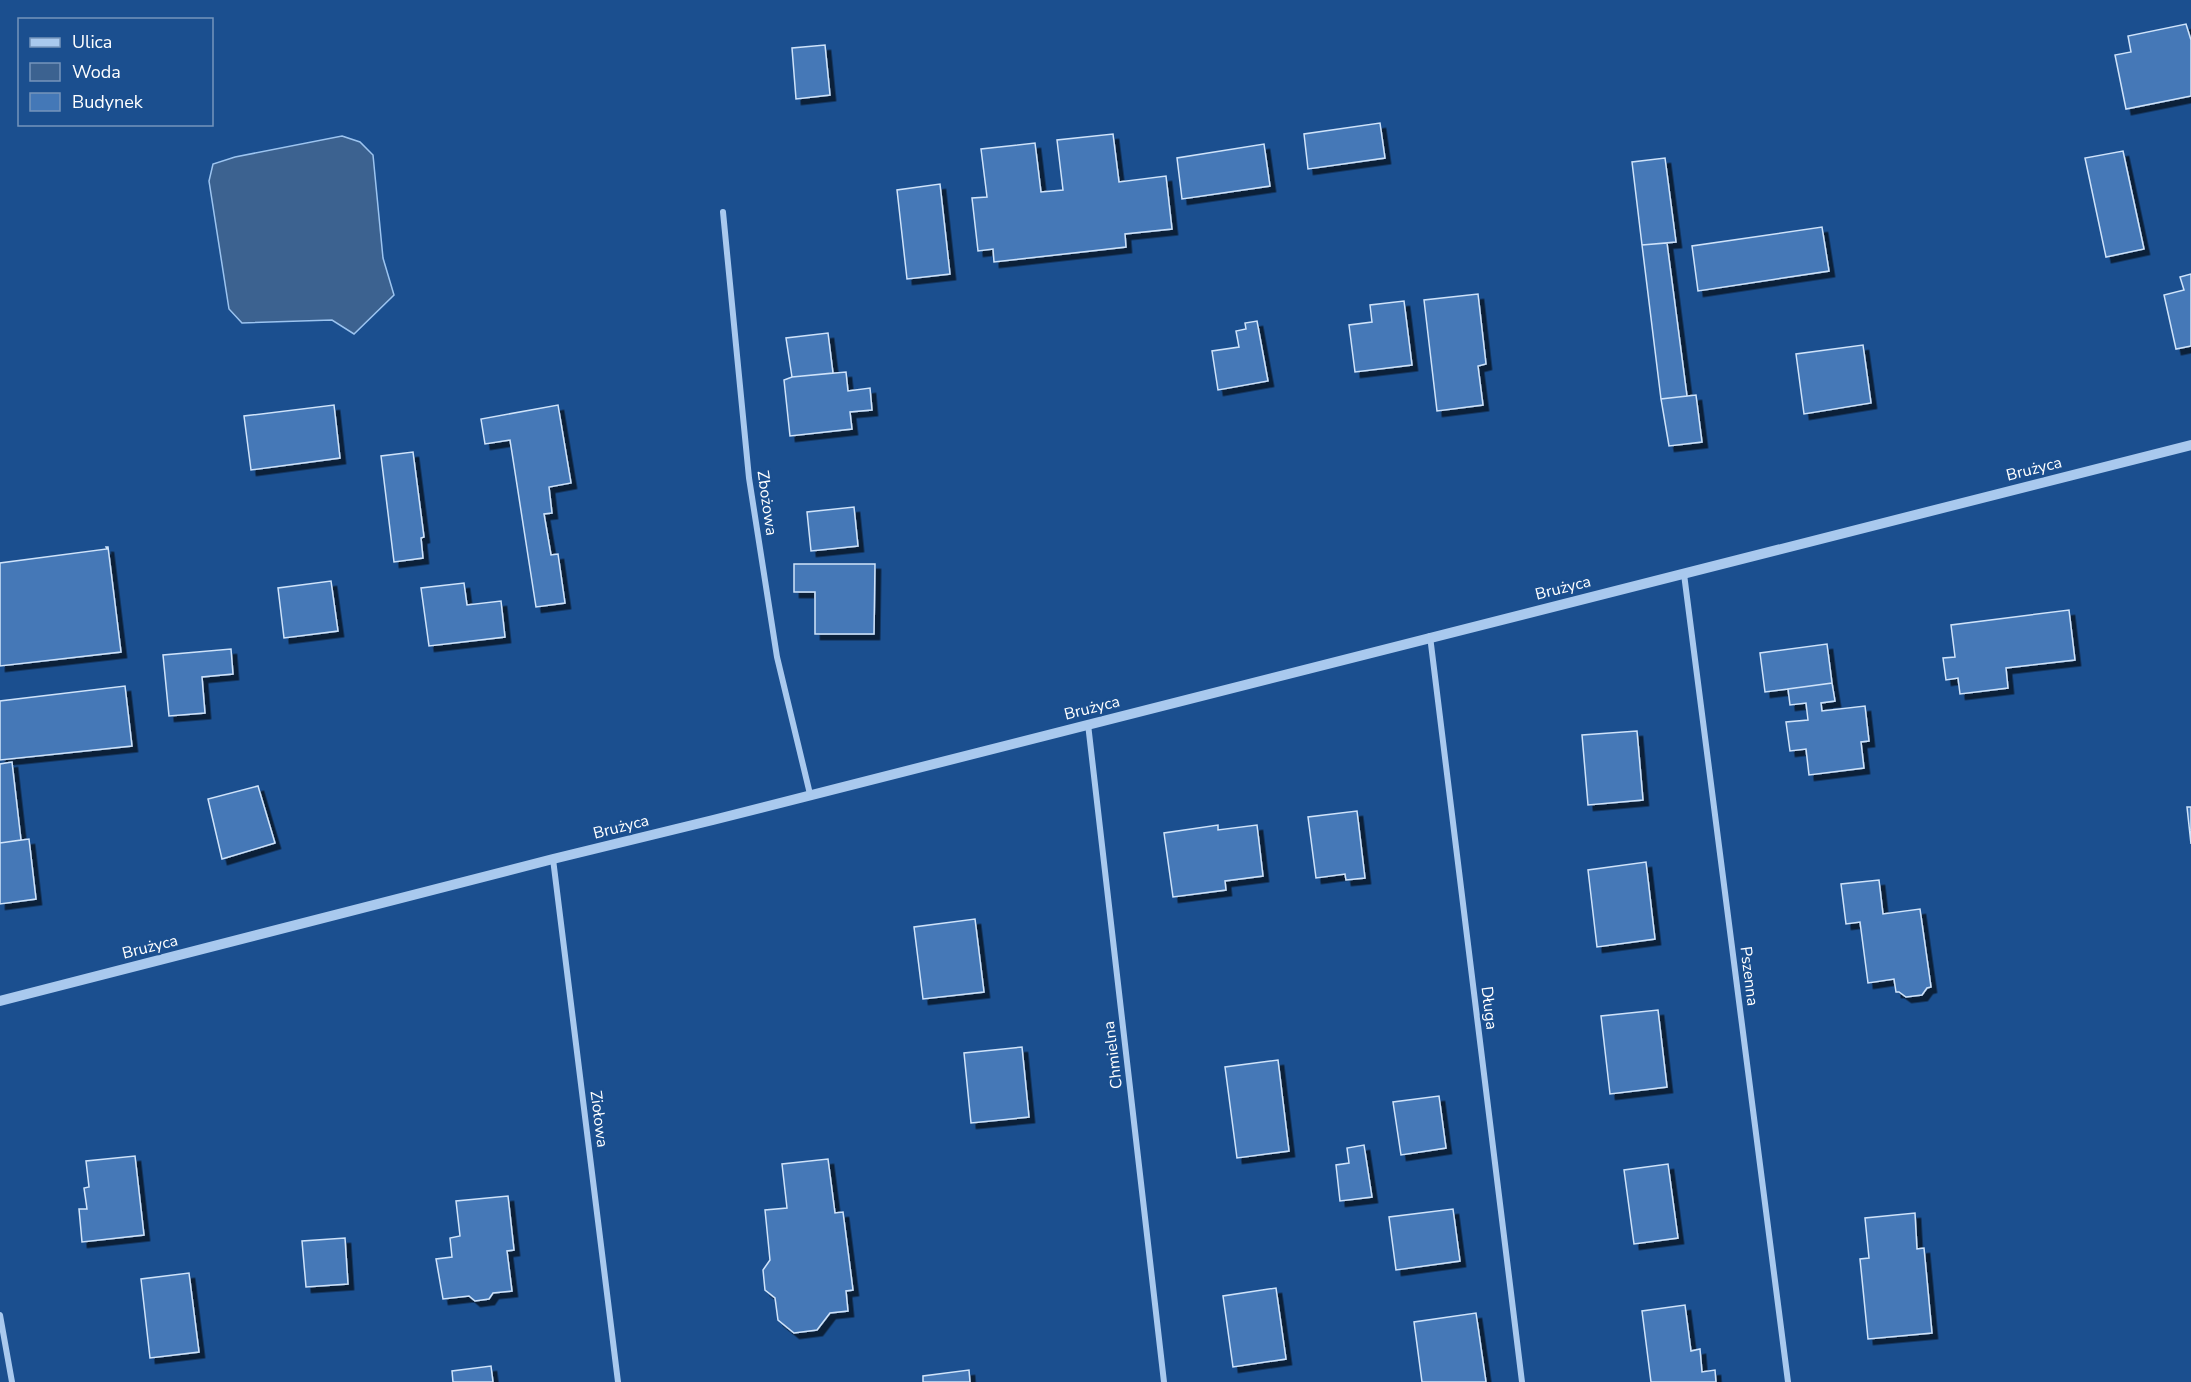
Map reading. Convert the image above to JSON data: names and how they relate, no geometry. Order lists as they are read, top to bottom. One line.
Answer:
{"streets":{"street":["Brużyca","Zbożowa","Pszenna","Długa","Chmielna","Ziołowa"]},"crossings":[["Brużyca","Zbożowa"],["Brużyca","Pszenna"],["Brużyca","Długa"],["Brużyca","Chmielna"],["Brużyca","Ziołowa"]],"legend":["Ulica","Woda","Budynek"]}
